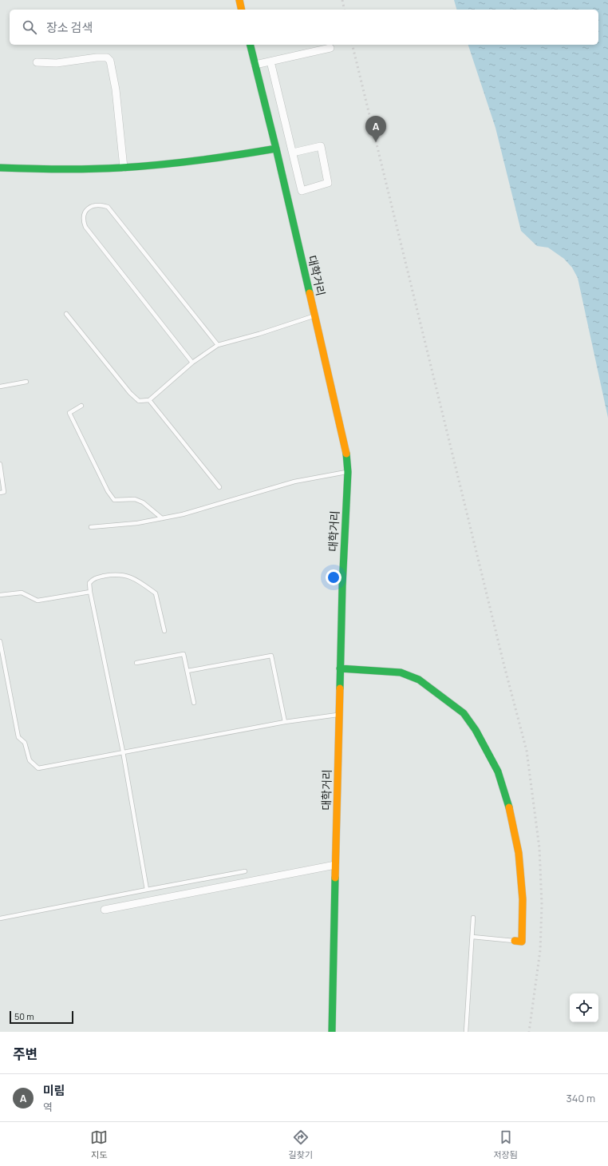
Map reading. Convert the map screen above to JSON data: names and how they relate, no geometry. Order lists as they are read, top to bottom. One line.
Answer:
{"streets":{"main road":["대학거리"]},"scale_bar":"50 m","page":{"search":"장소 검색","pins":"A","scale":"50 m","heading":"주변","list":[{"mark":"A","name":"미림","note":"역","value":"340 m"}],"nav":["지도","길찾기","저장됨"]}}
